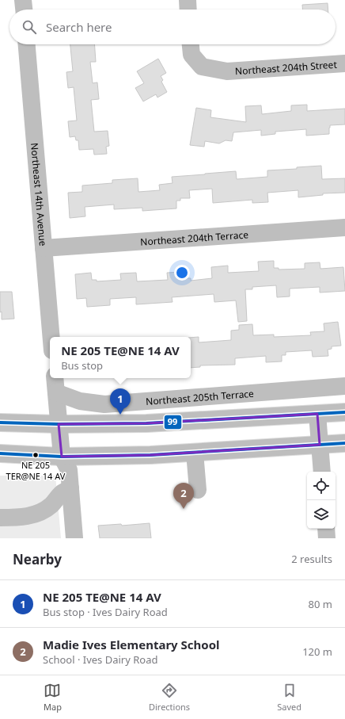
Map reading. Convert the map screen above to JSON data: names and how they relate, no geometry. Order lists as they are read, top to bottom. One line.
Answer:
{"streets":{"street":["Northeast 204th Street","Northeast 14th Avenue","Northeast 204th Terrace","Northeast 205th Terrace"]},"crossings":[["Northeast 14th Avenue","Northeast 204th Terrace"]],"places":["NE 205 TER@NE 14 AV"],"lines":["transit line 99"],"page":{"search":"Search here","popup":["NE 205 TE@NE 14 AV","Bus stop"],"pins":["1","2"],"heading":["Nearby","2 results"],"list":[{"mark":"1","name":"NE 205 TE@NE 14 AV","note":"Bus stop · Ives Dairy Road","value":"80 m"},{"mark":"2","name":"Madie Ives Elementary School","note":"School · Ives Dairy Road","value":"120 m"}],"nav":["Map","Directions","Saved"]}}
